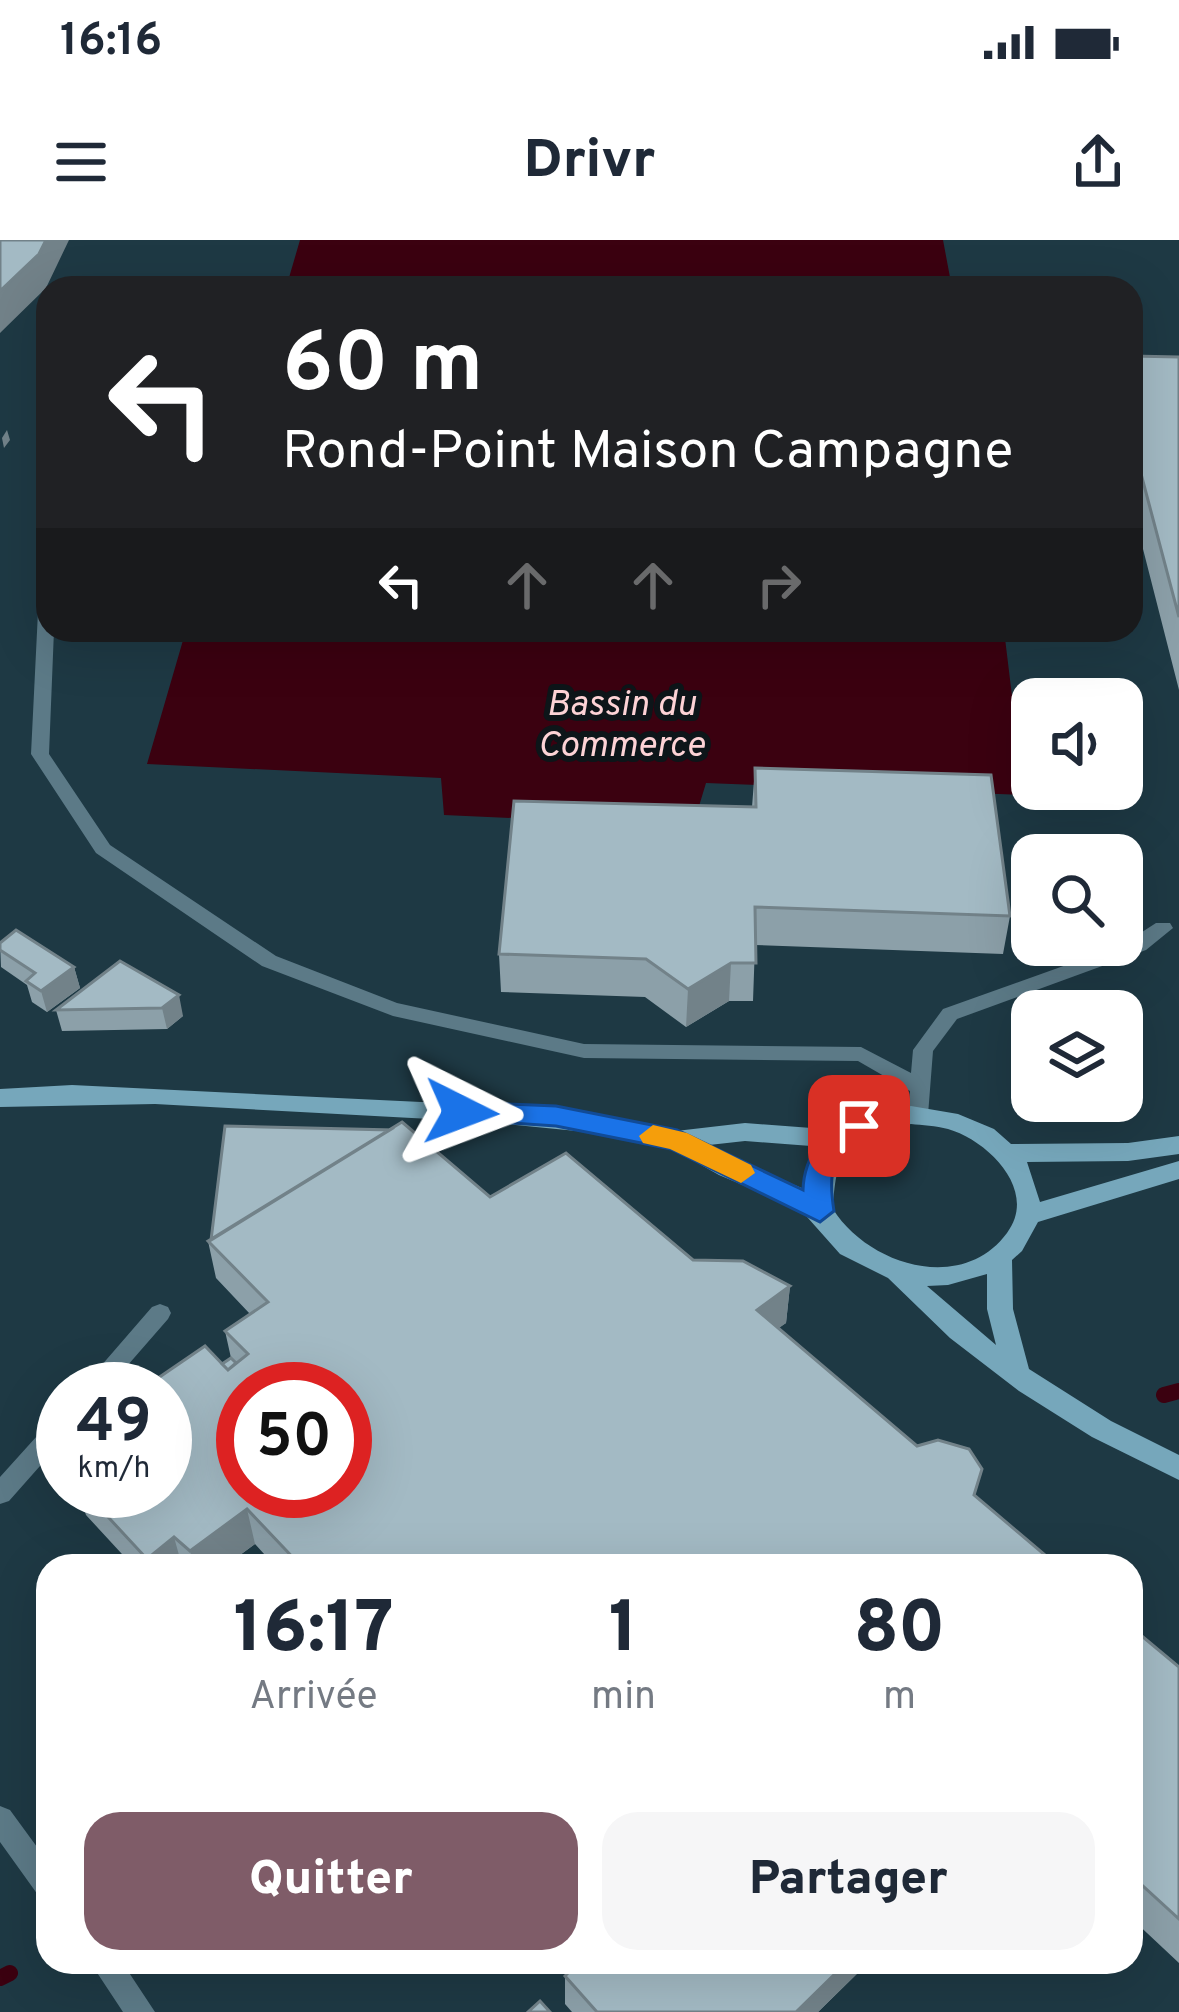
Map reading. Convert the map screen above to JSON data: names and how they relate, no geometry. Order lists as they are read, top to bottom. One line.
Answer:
{"water":["Bassin du Commerce"],"page":{"status":"16:16","header":"Drivr","turn":["60 m","Rond-Point Maison Campagne"],"speed":"49 km/h","limit":"50","eta":["16:17","Arrivée","1","min","80","m"],"buttons":["Quitter","Partager"]}}
